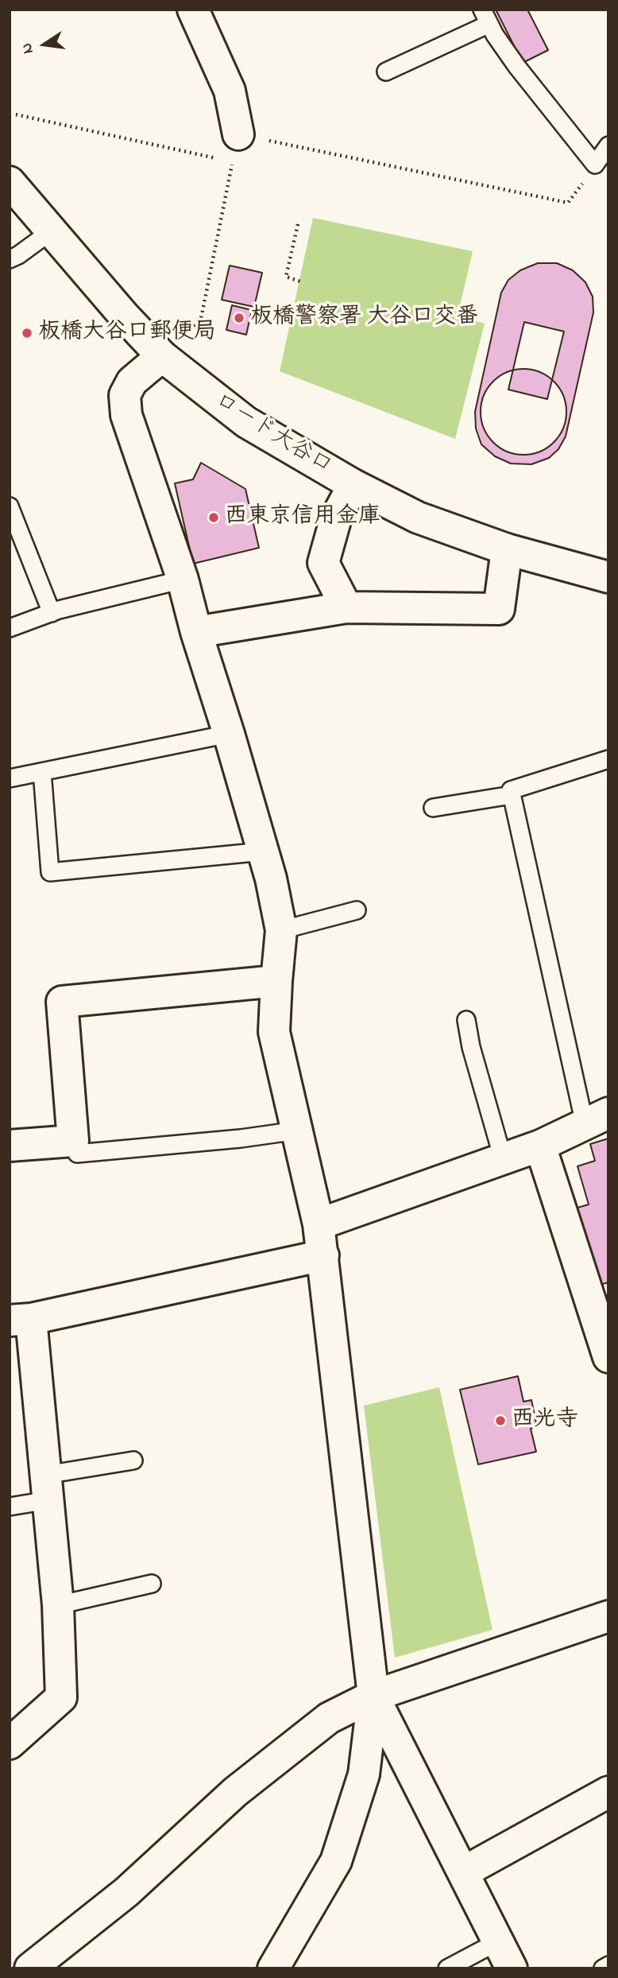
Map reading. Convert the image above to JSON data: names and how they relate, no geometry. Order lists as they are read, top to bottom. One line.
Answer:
{"streets":{"street":["ロード大谷口"]},"places":["板橋警察署 大谷口交番","板橋大谷口郵便局","西東京信用金庫","西光寺"],"north":"left"}
